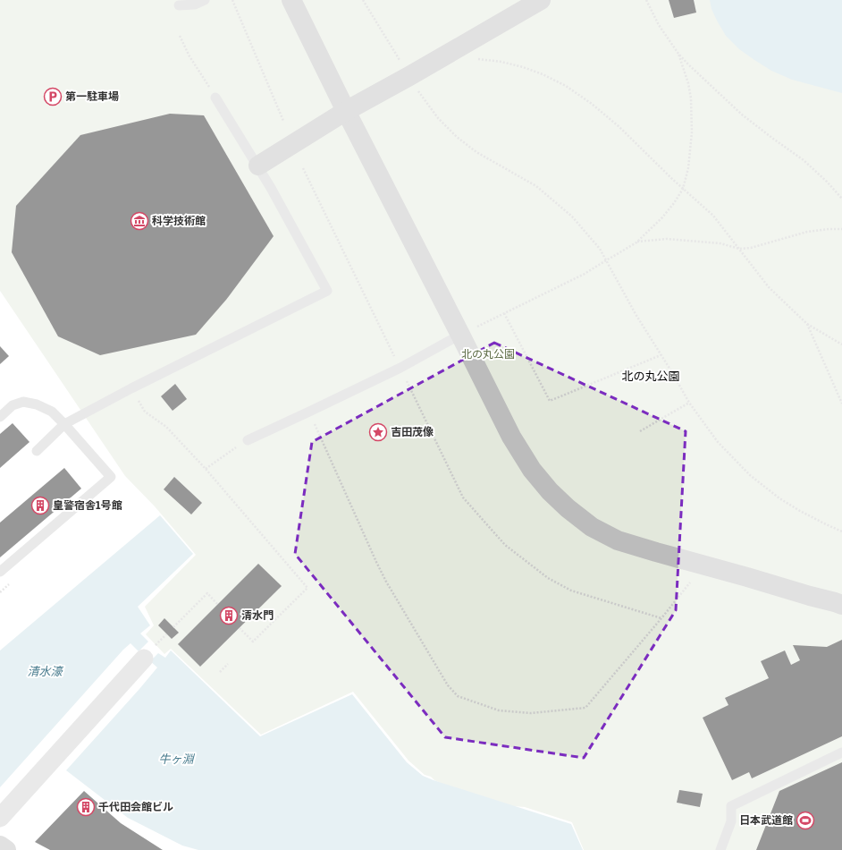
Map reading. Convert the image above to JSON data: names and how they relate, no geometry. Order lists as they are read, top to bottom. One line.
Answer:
{"districts":["北の丸公園"],"water":["清水濠","牛ヶ淵"],"parks":["北の丸公園"],"places":{"parking":["第一駐車場"],"museum":["科学技術館"],"place":["吉田茂像"],"building":["皇警宿舎1号館","清水門","千代田会館ビル"],"sports":["日本武道館"]}}
